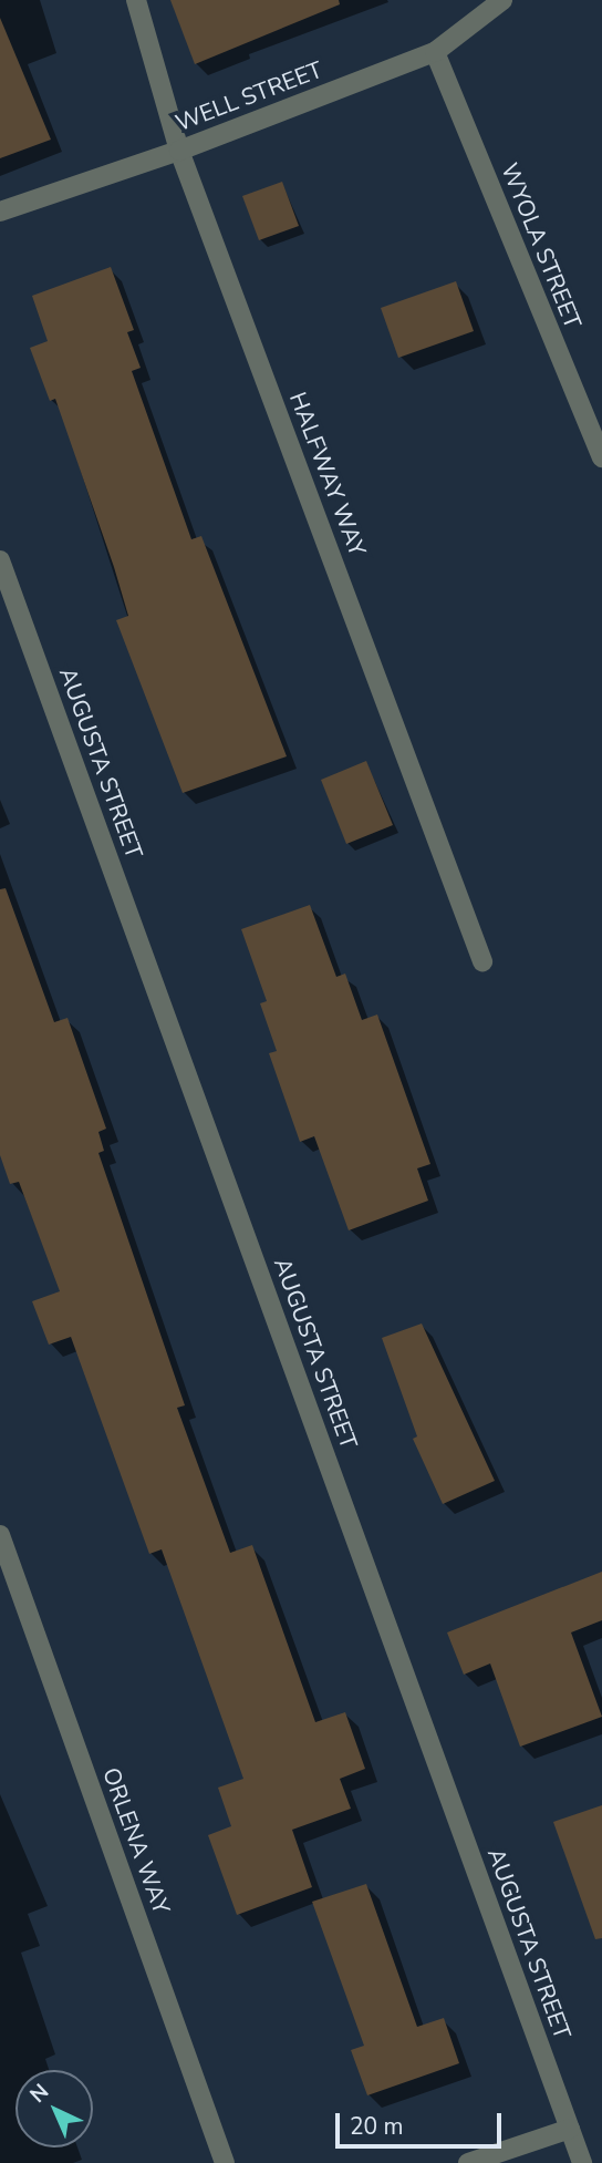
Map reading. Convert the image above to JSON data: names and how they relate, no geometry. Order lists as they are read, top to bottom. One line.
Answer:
{"streets":{"street":["WELL STREET","WYOLA STREET","HALFWAY WAY","AUGUSTA STREET","ORLENA WAY"]},"crossings":[["WELL STREET","WYOLA STREET"],["WELL STREET","HALFWAY WAY"]],"scale_bar":"20 m","north":"top left"}
